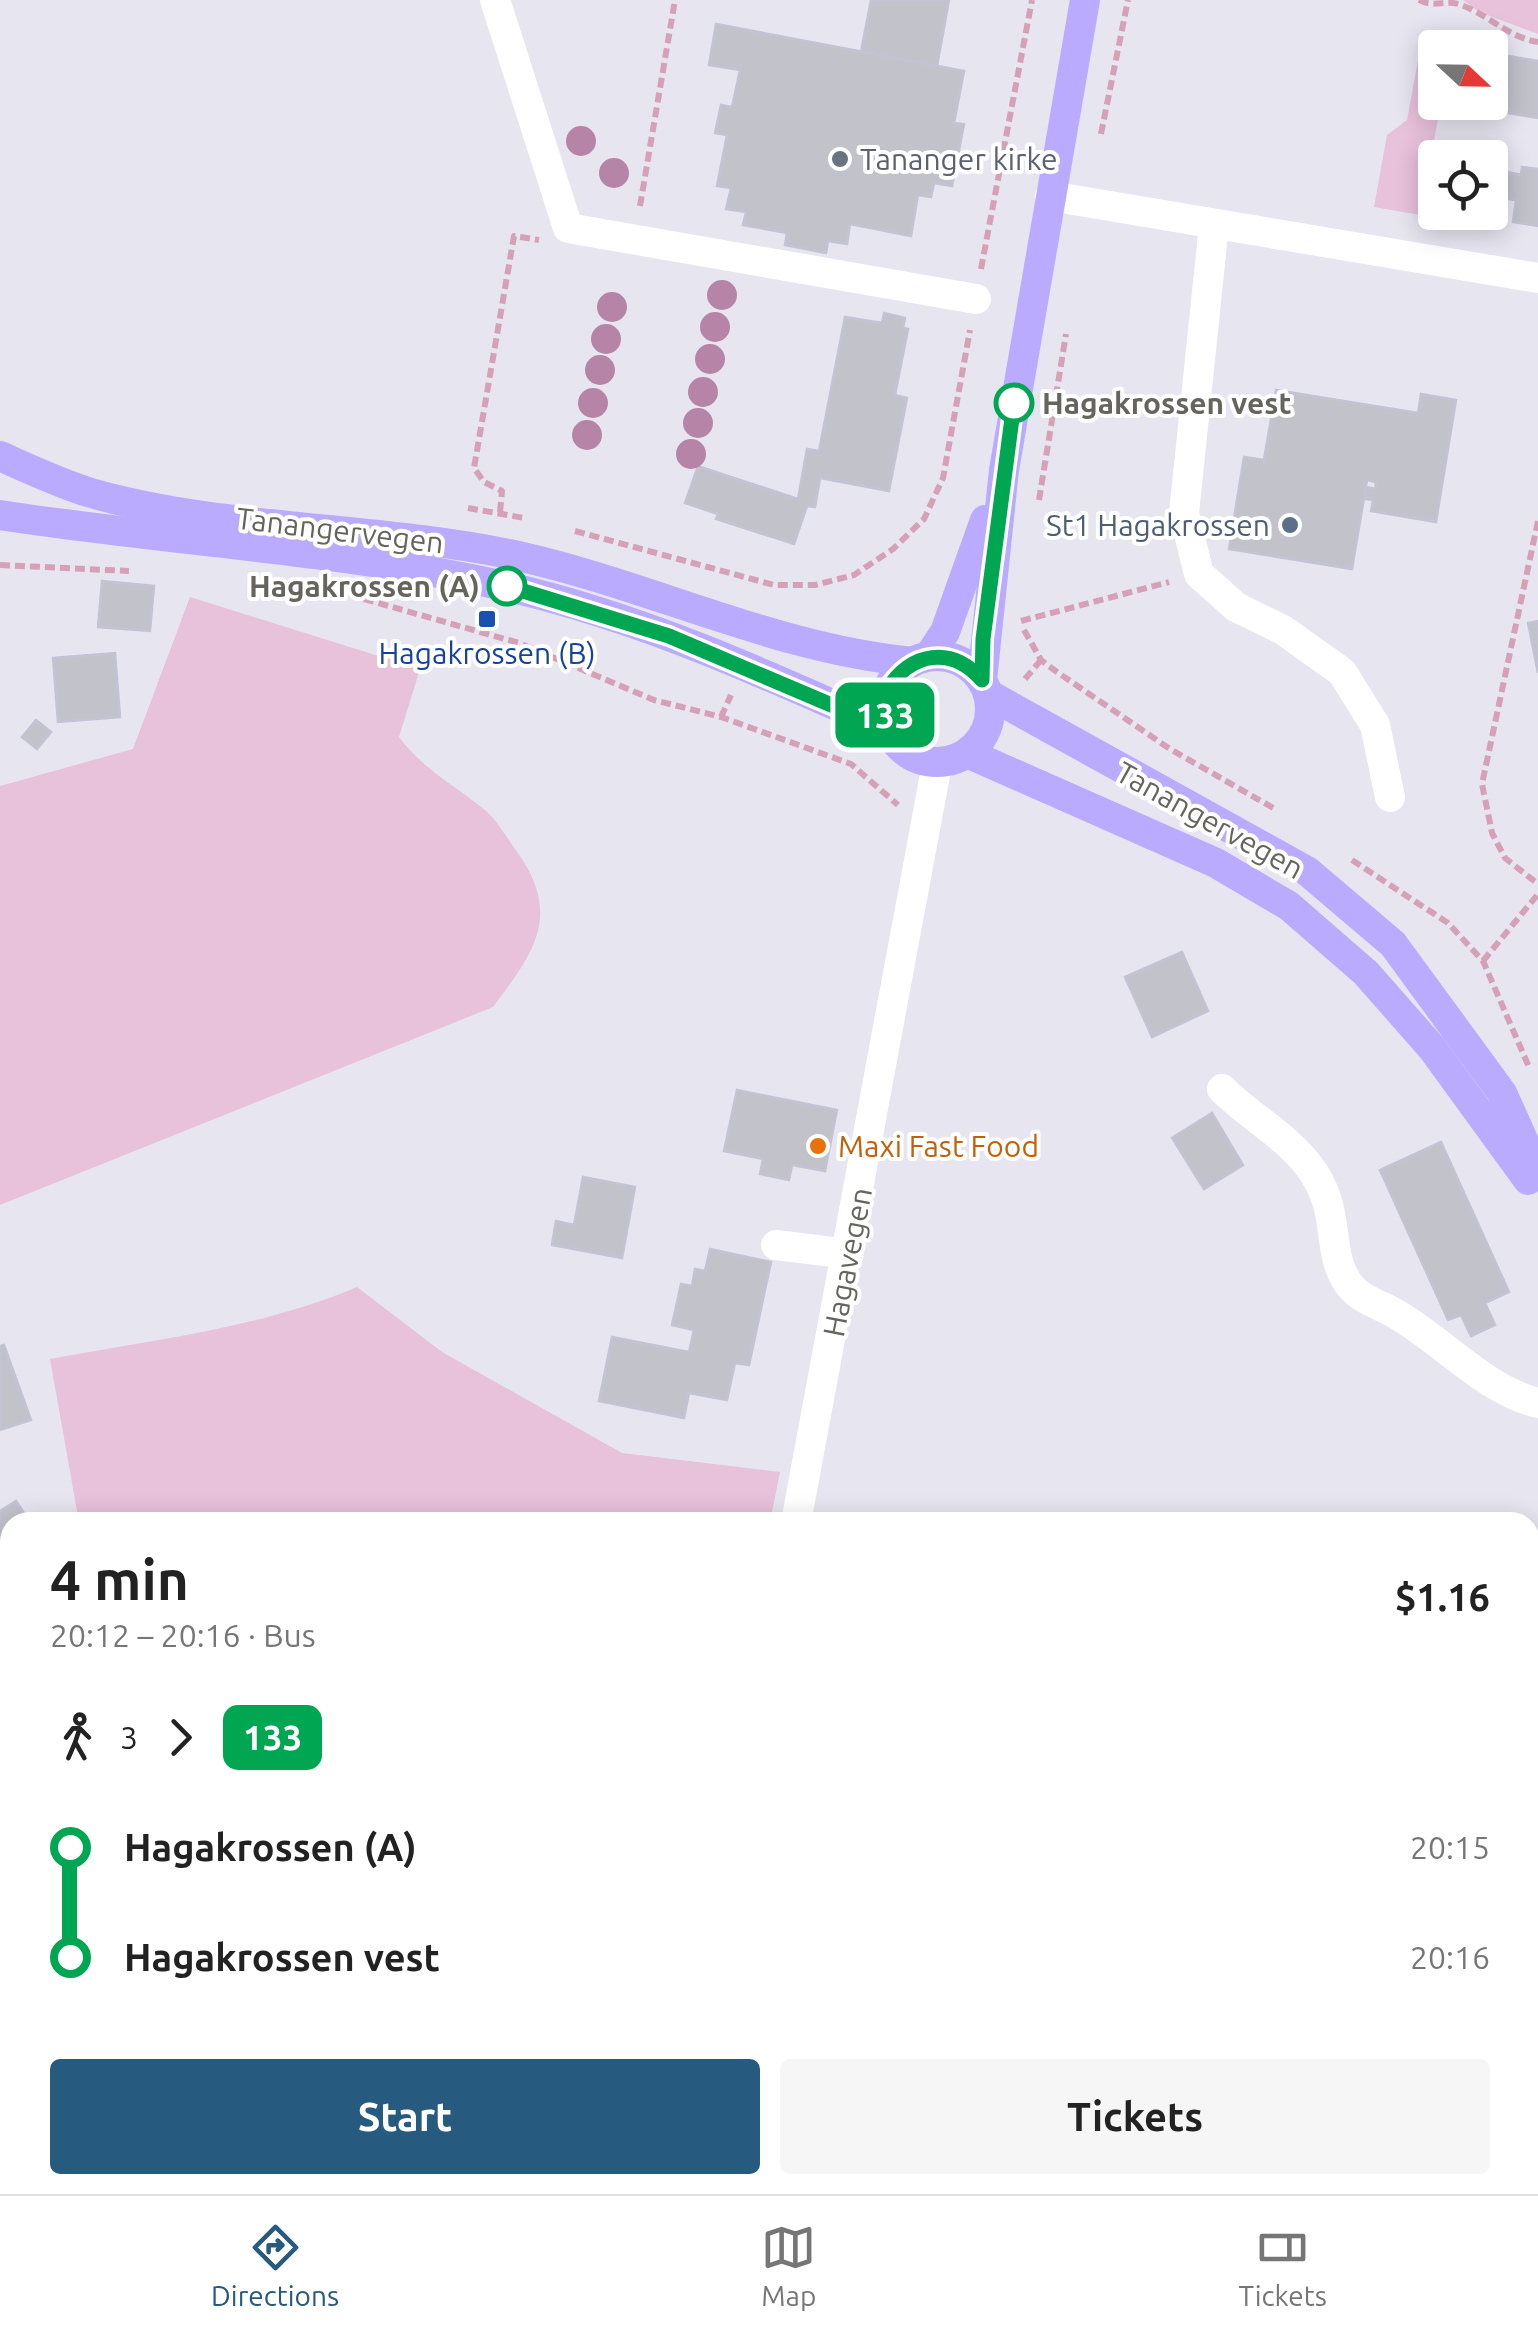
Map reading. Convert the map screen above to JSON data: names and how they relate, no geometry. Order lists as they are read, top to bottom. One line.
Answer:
{"streets":{"main road":["Tanangervegen"],"street":["Hagavegen"]},"crossings":[["Tanangervegen","Hagavegen"]],"places":{"other":["Tananger kirke","Hagakrossen vest","St1 Hagakrossen","Hagakrossen (A)","Maxi Fast Food"],"transit":["Hagakrossen (B)"]},"lines":["bus line 133"],"north":"right","page":{"on_map":"133","heading":["4 min","20:12 – 20:16 · Bus","$1.16"],"legs":["3","133"],"list":[{"name":"Hagakrossen (A)","value":"20:15"},{"name":"Hagakrossen vest","value":"20:16"}],"buttons":["Start","Tickets"],"tabs":["Directions","Map","Tickets"]}}
